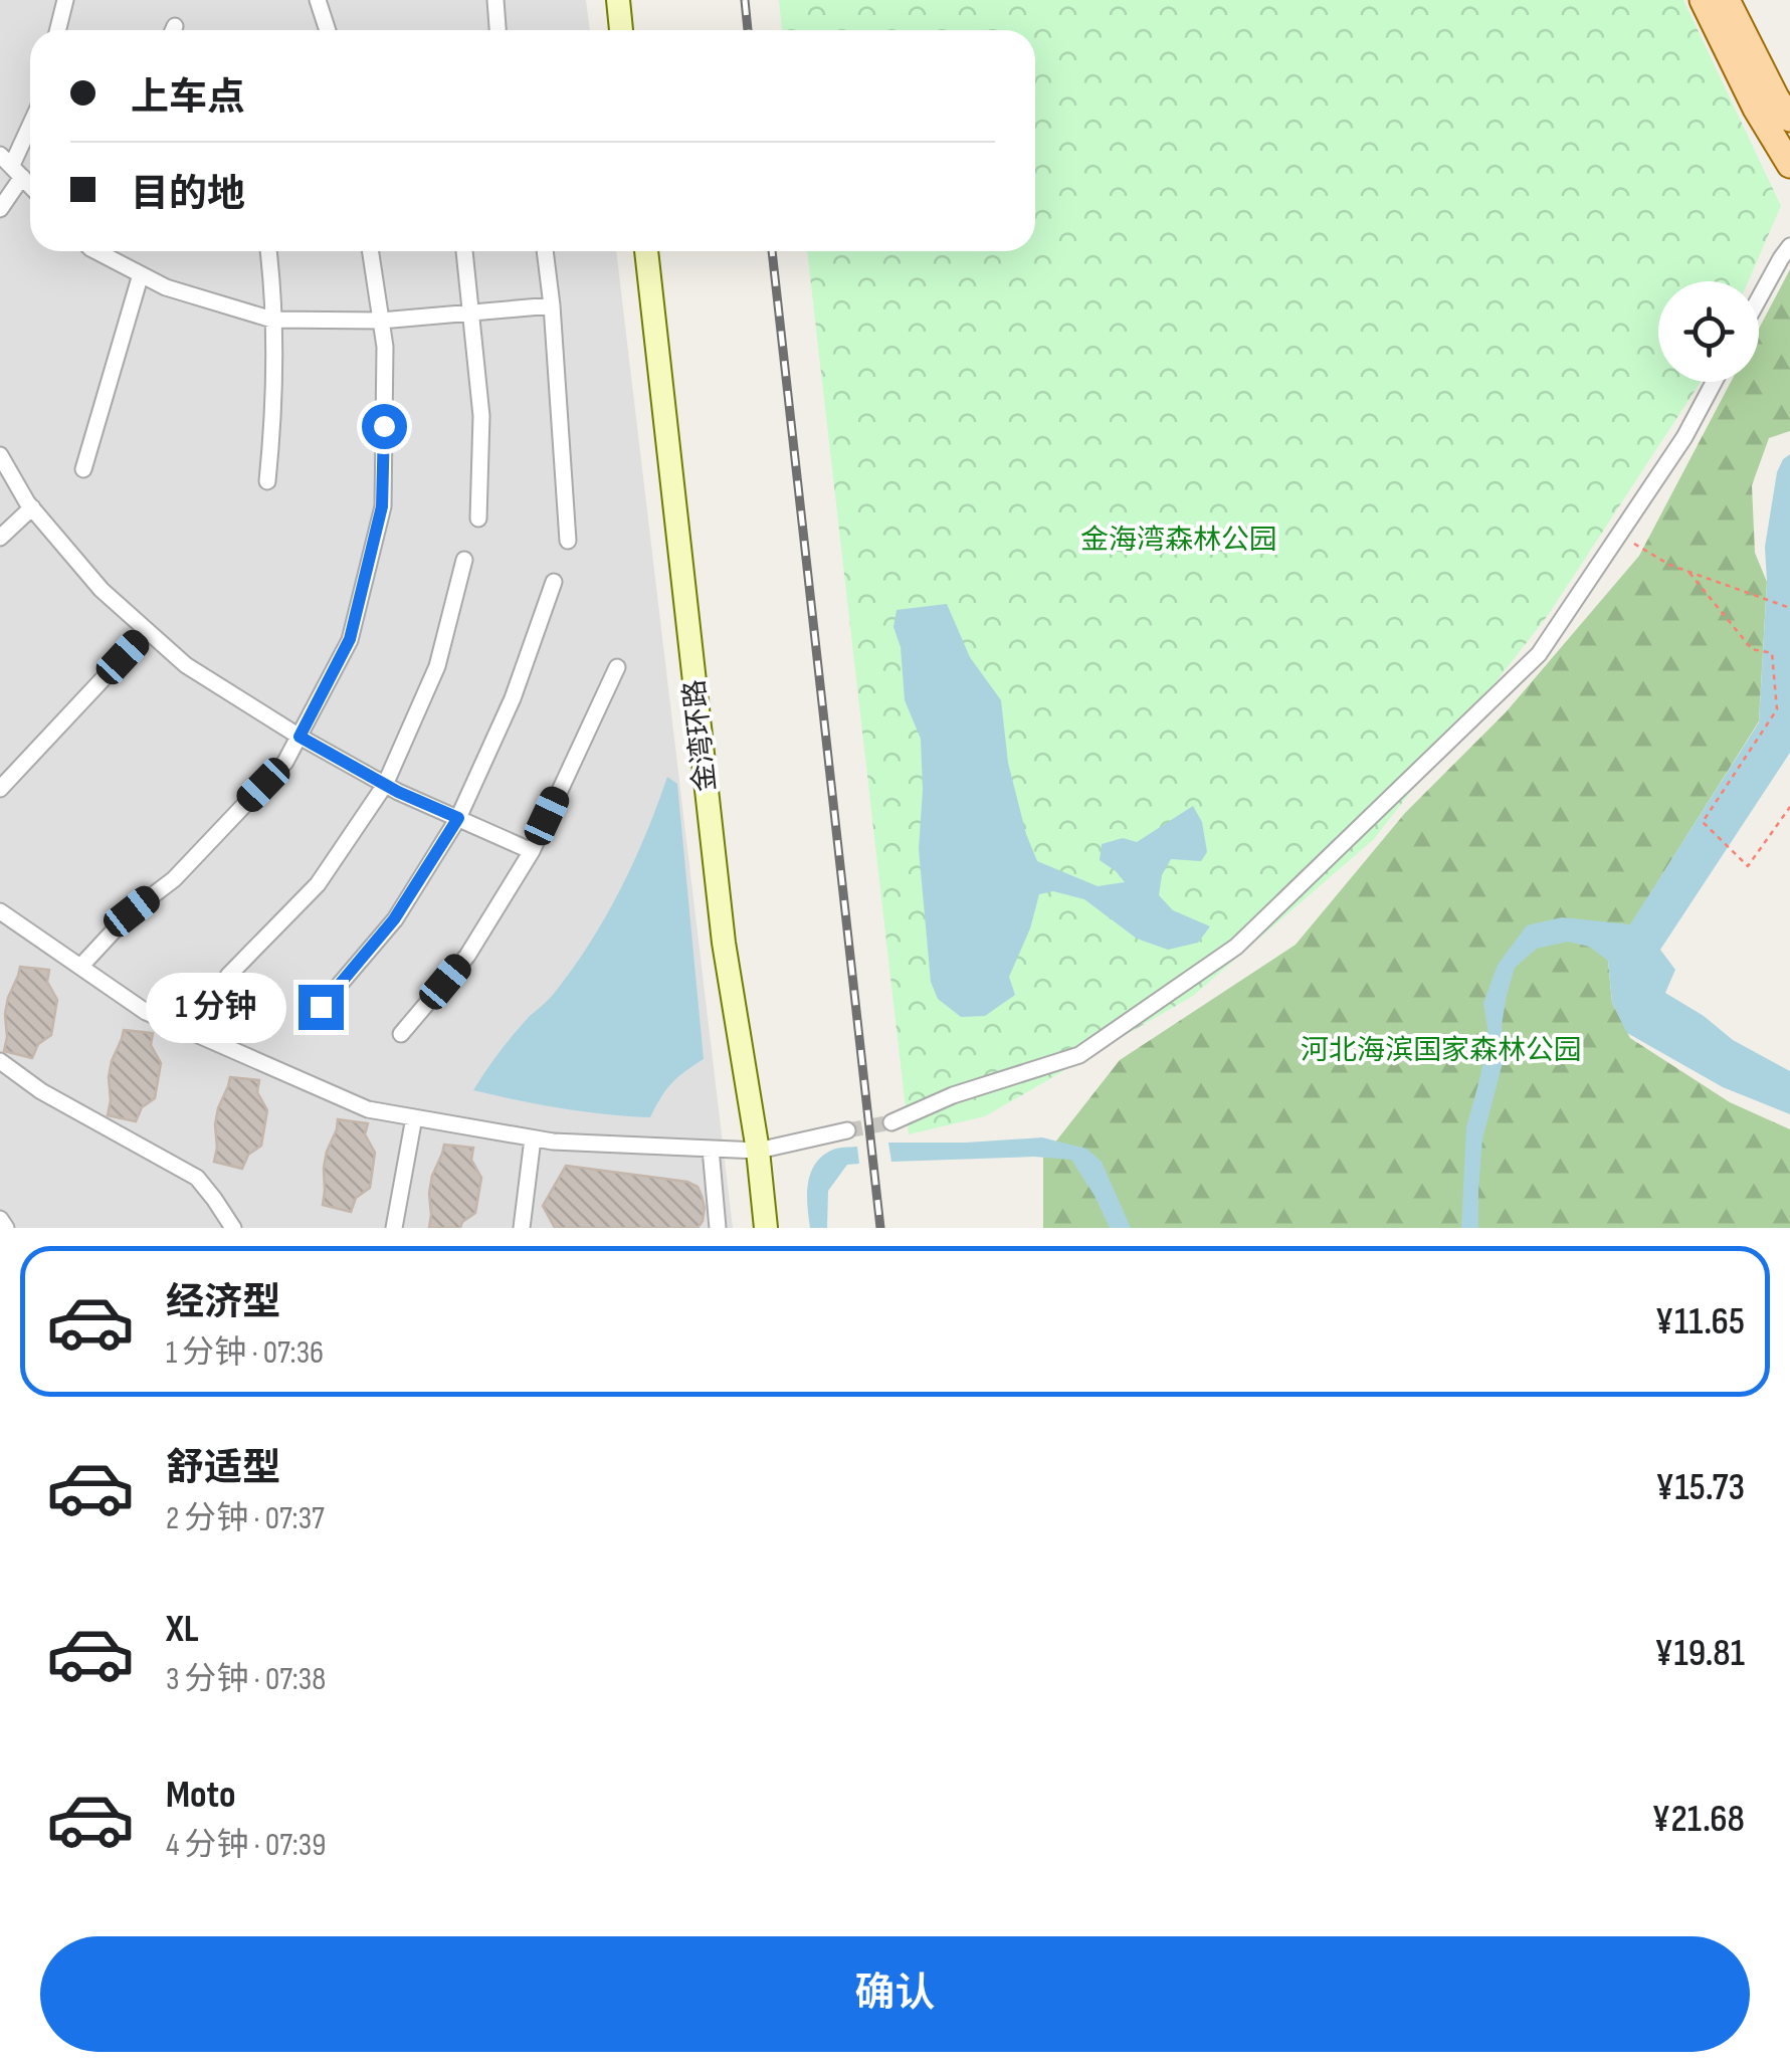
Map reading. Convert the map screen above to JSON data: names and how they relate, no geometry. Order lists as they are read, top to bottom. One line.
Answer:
{"streets":{"main road":["金湾环路"]},"parks":["金海湾森林公园","河北海滨国家森林公园"],"page":{"banner":["上车点","目的地"],"bubble":"1 分钟","list":[{"name":"经济型","note":"1 分钟 · 07:36","value":"¥11.65"},{"name":"舒适型","note":"2 分钟 · 07:37","value":"¥15.73"},{"name":"XL","note":"3 分钟 · 07:38","value":"¥19.81"},{"name":"Moto","note":"4 分钟 · 07:39","value":"¥21.68"}],"buttons":"确认"}}
